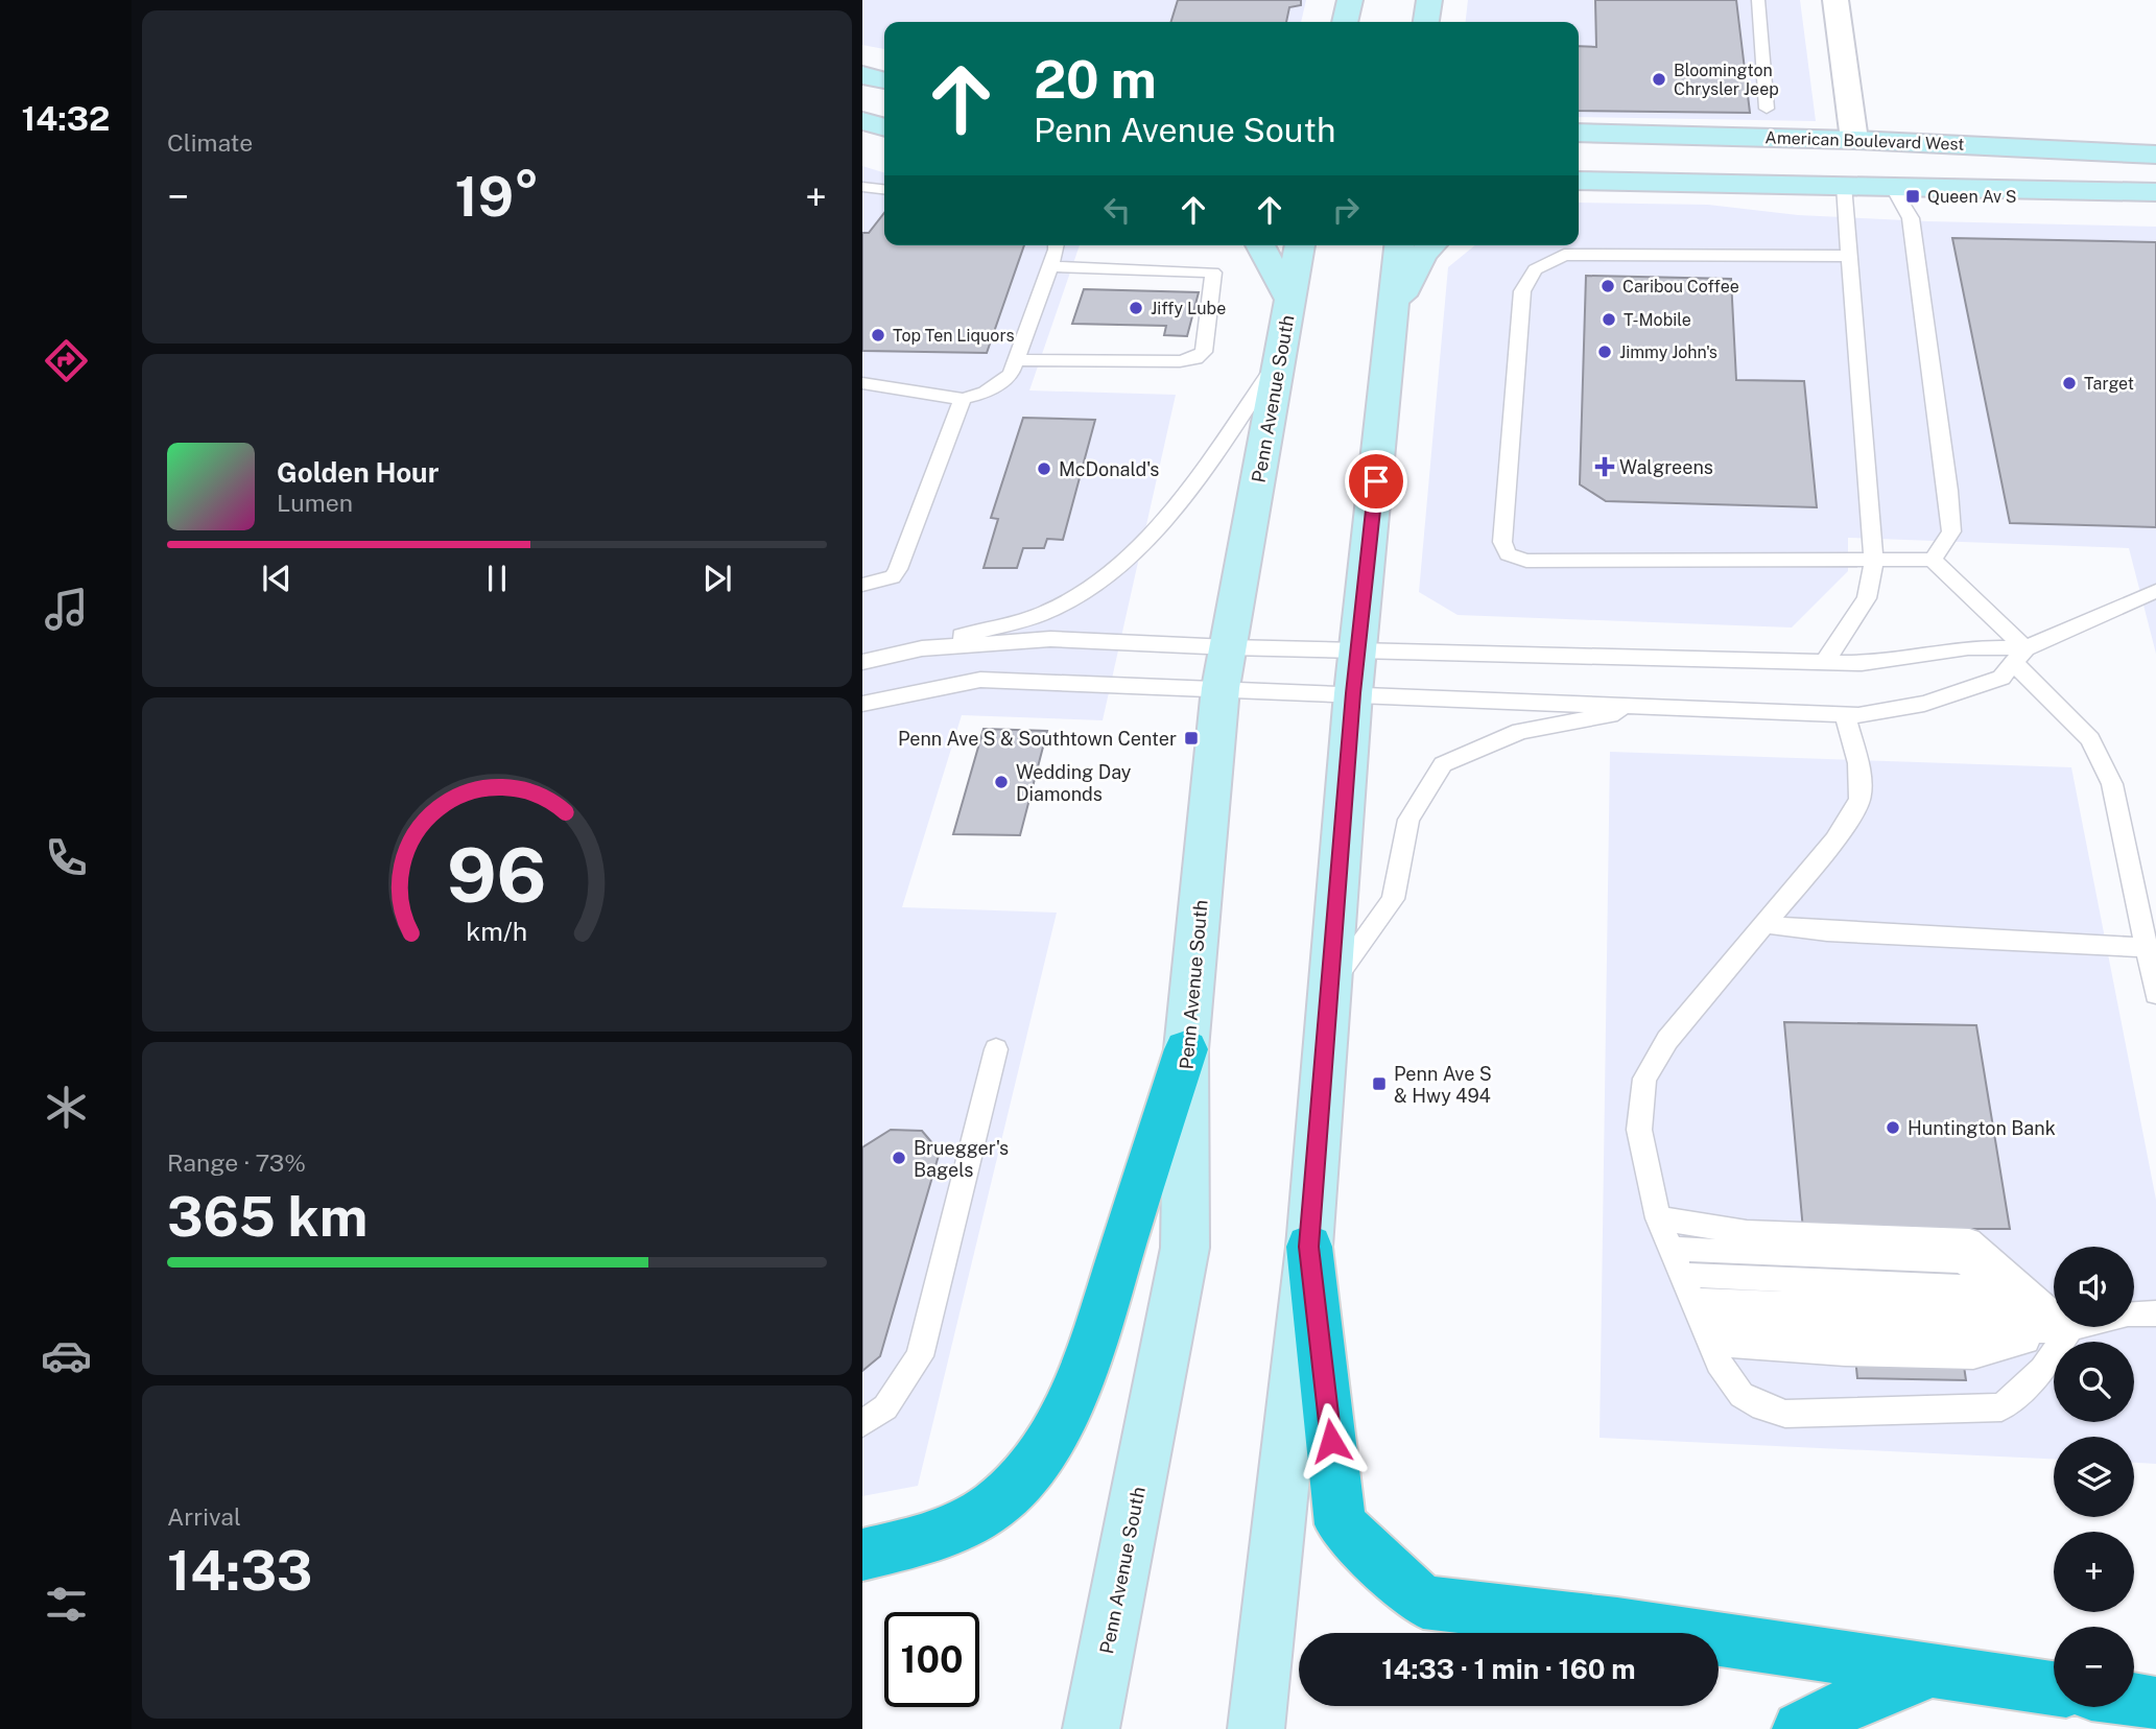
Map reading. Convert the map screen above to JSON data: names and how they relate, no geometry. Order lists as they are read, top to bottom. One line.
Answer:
{"streets":{"main road":["American Boulevard West","Penn Avenue South"]},"places":{"other":["Bloomington Chrysler Jeep","Caribou Coffee","Jiffy Lube","T-Mobile","Top Ten Liquors","Jimmy John's","Target","McDonald's","Wedding Day Diamonds","Huntington Bank","Bruegger's Bagels"],"transit":["Queen Av S","Penn Ave S & Southtown Center","Penn Ave S & Hwy 494"],"health":["Walgreens"]},"page":{"tabs":"14:32","tile":["Climate",["Range · 73%","365 km"],["Arrival","14:33"]],"turn":["20 m","Penn Avenue South"],"heat":["−","19°","+"],"song":["Golden Hour","Lumen"],"map_buttons":["+","−"],"limit":"100","trip":"14:33 · 1 min · 160 m","gauge":["96","km/h"]}}
